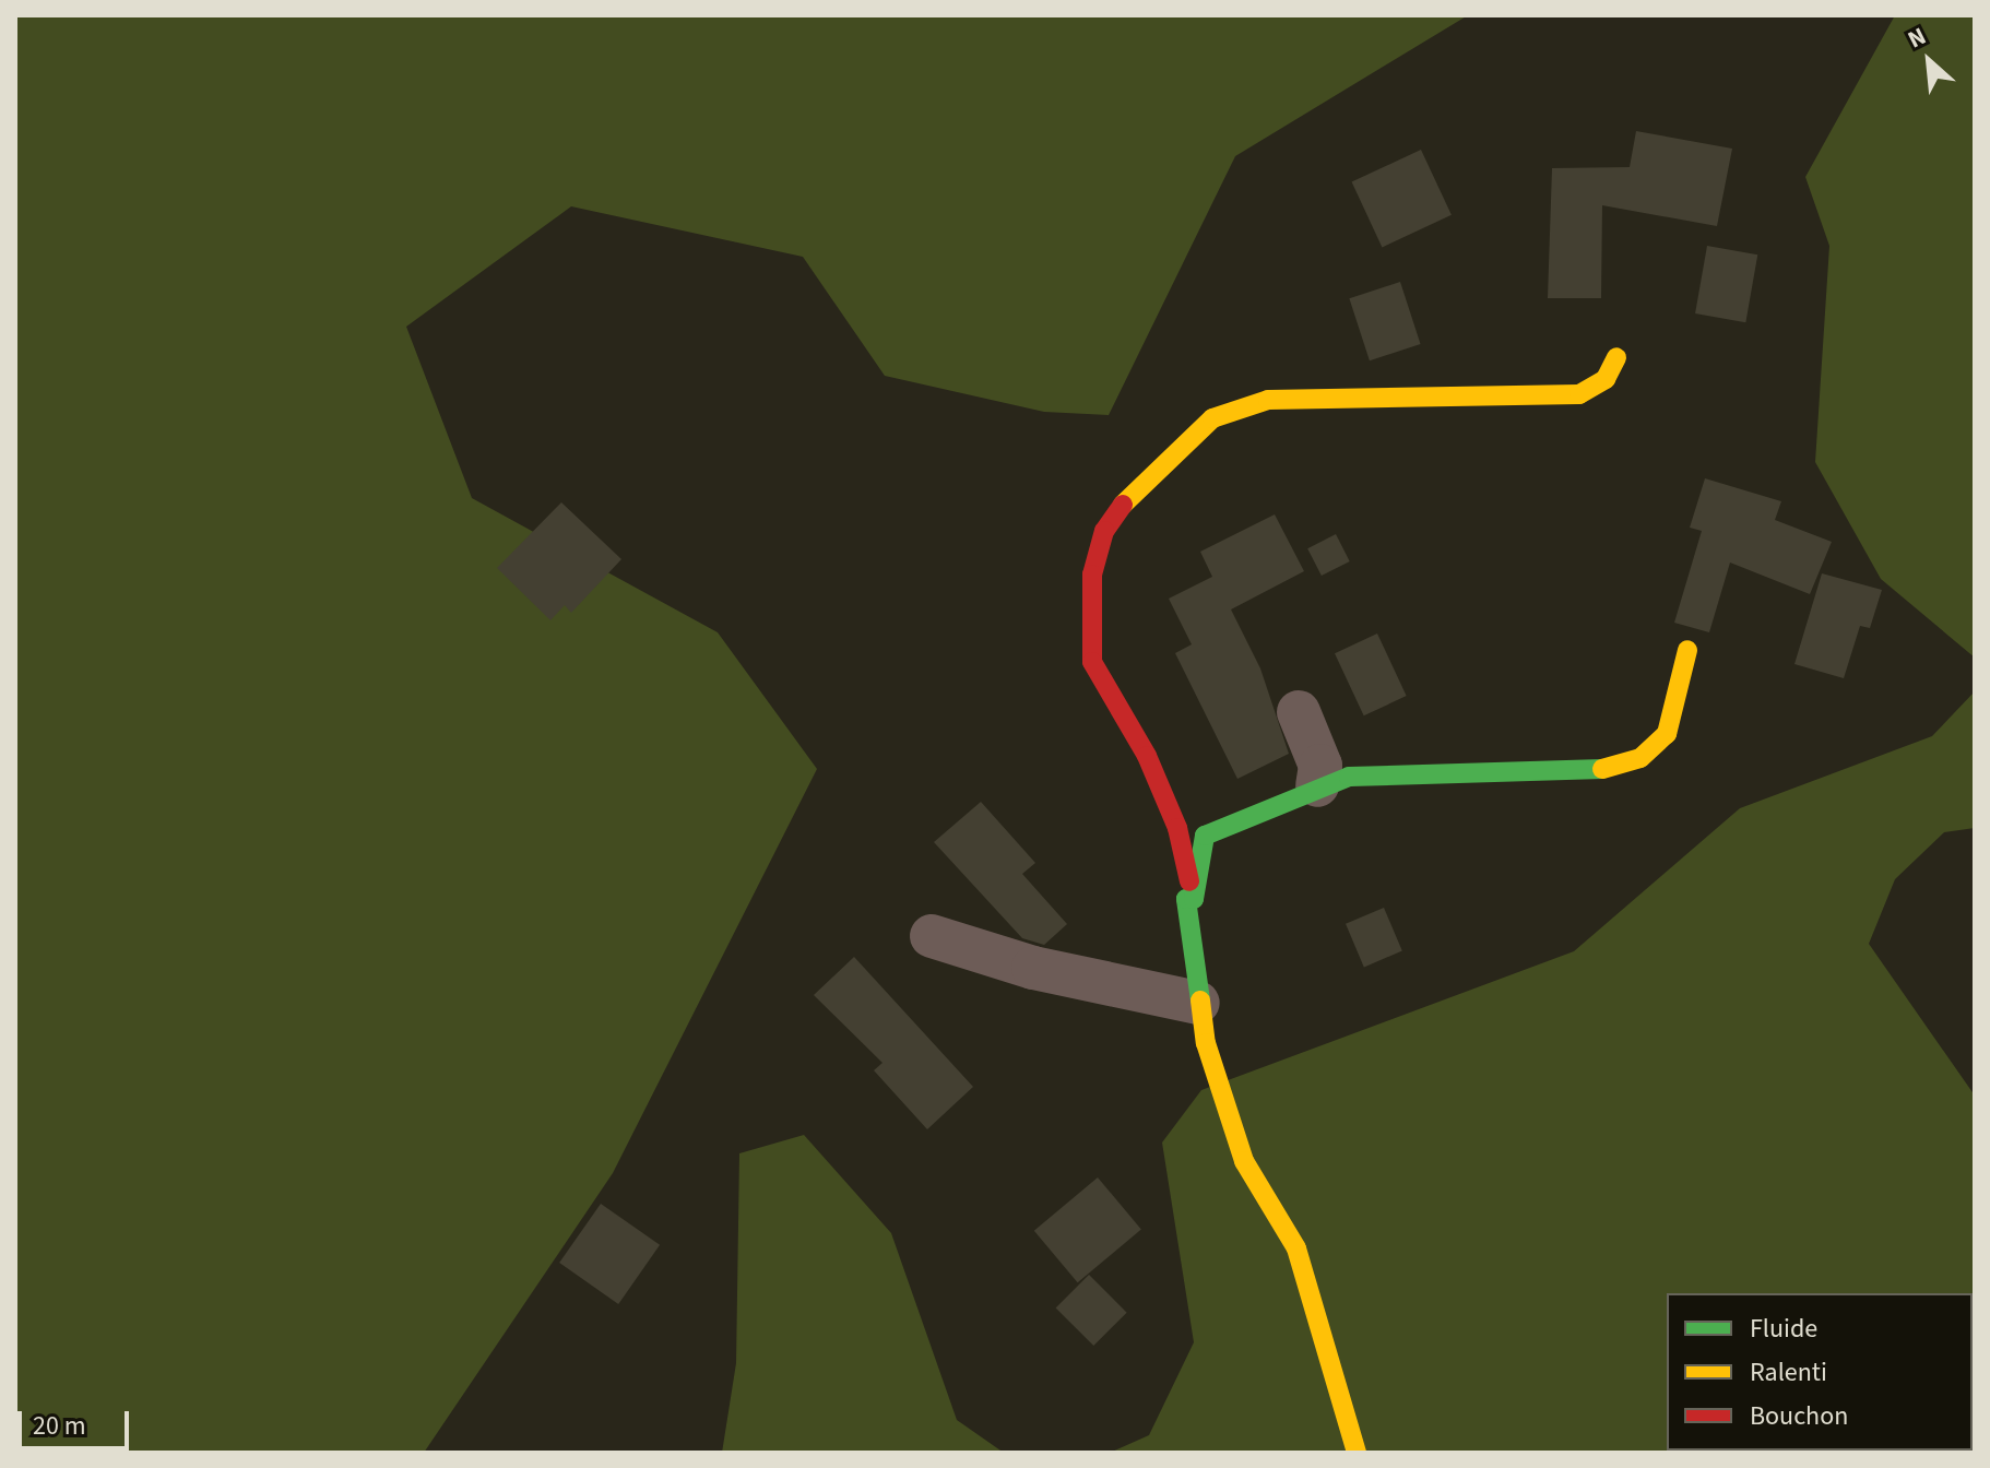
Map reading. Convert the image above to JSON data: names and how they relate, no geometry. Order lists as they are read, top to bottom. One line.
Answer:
{"legend":["Fluide","Ralenti","Bouchon"],"scale_bar":"20 m","north":"top left"}
